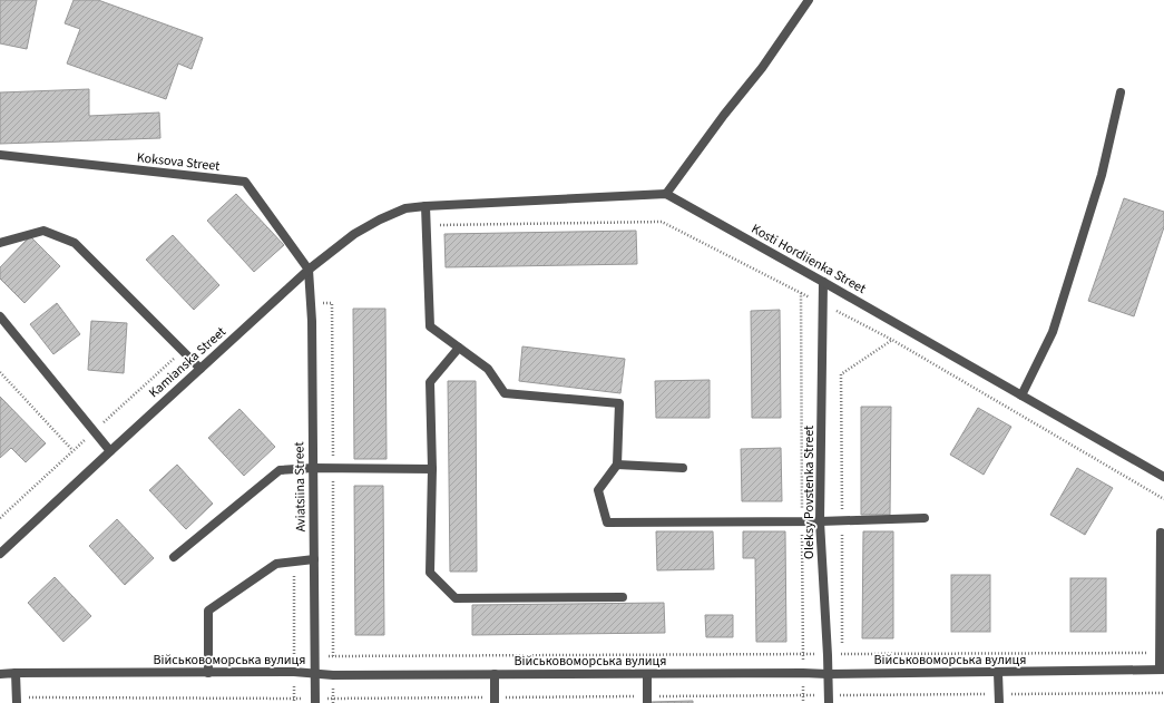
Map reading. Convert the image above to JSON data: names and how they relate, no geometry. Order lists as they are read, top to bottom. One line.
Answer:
{"streets":{"street":["Koksova Street","Kosti Hordiienka Street","Kamianska Street","Aviatsiina Street","Oleksy Povstenka Street","Військовоморська вулиця"]},"crossings":[["Koksova Street","Kamianska Street"],["Koksova Street","Aviatsiina Street"],["Kosti Hordiienka Street","Oleksy Povstenka Street"],["Kamianska Street","Aviatsiina Street"],["Aviatsiina Street","Військовоморська вулиця"],["Oleksy Povstenka Street","Військовоморська вулиця"]]}
